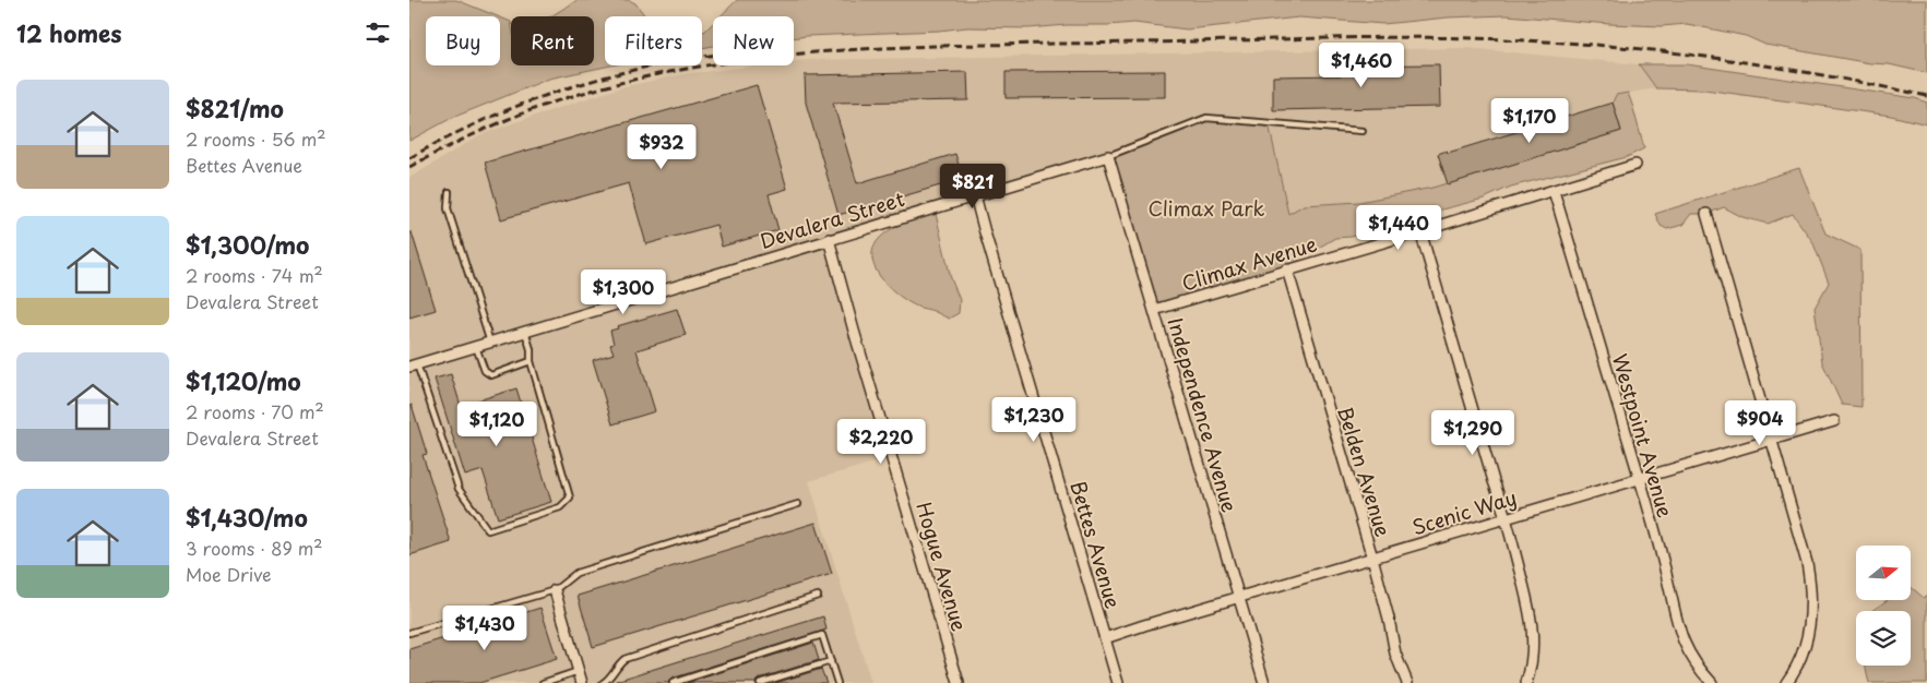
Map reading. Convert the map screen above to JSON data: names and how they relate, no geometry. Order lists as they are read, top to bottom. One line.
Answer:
{"streets":{"street":["Devalera Street","Climax Avenue","Independence Avenue","Westpoint Avenue","Belden Avenue","Scenic Way","Bettes Avenue","Hogue Avenue"]},"crossings":[["Devalera Street","Independence Avenue"],["Devalera Street","Bettes Avenue"],["Devalera Street","Hogue Avenue"],["Climax Avenue","Independence Avenue"],["Climax Avenue","Westpoint Avenue"],["Climax Avenue","Belden Avenue"],["Independence Avenue","Scenic Way"],["Westpoint Avenue","Scenic Way"],["Belden Avenue","Scenic Way"],["Scenic Way","Bettes Avenue"]],"parks":["Climax Park"],"north":"right","page":{"heading":"12 homes","chip":["Buy","Rent","Filters","New"],"price":["$1,460","$1,170","$932","$821","$1,440","$1,300","$1,230","$904","$1,120","$1,290","$2,220","$1,430"],"list":[{"name":"$821/mo","note":"2 rooms · 56 m² · Bettes Avenue"},{"name":"$1,300/mo","note":"2 rooms · 74 m² · Devalera Street"},{"name":"$1,120/mo","note":"2 rooms · 70 m² · Devalera Street"},{"name":"$1,430/mo","note":"3 rooms · 89 m² · Moe Drive"}]}}
